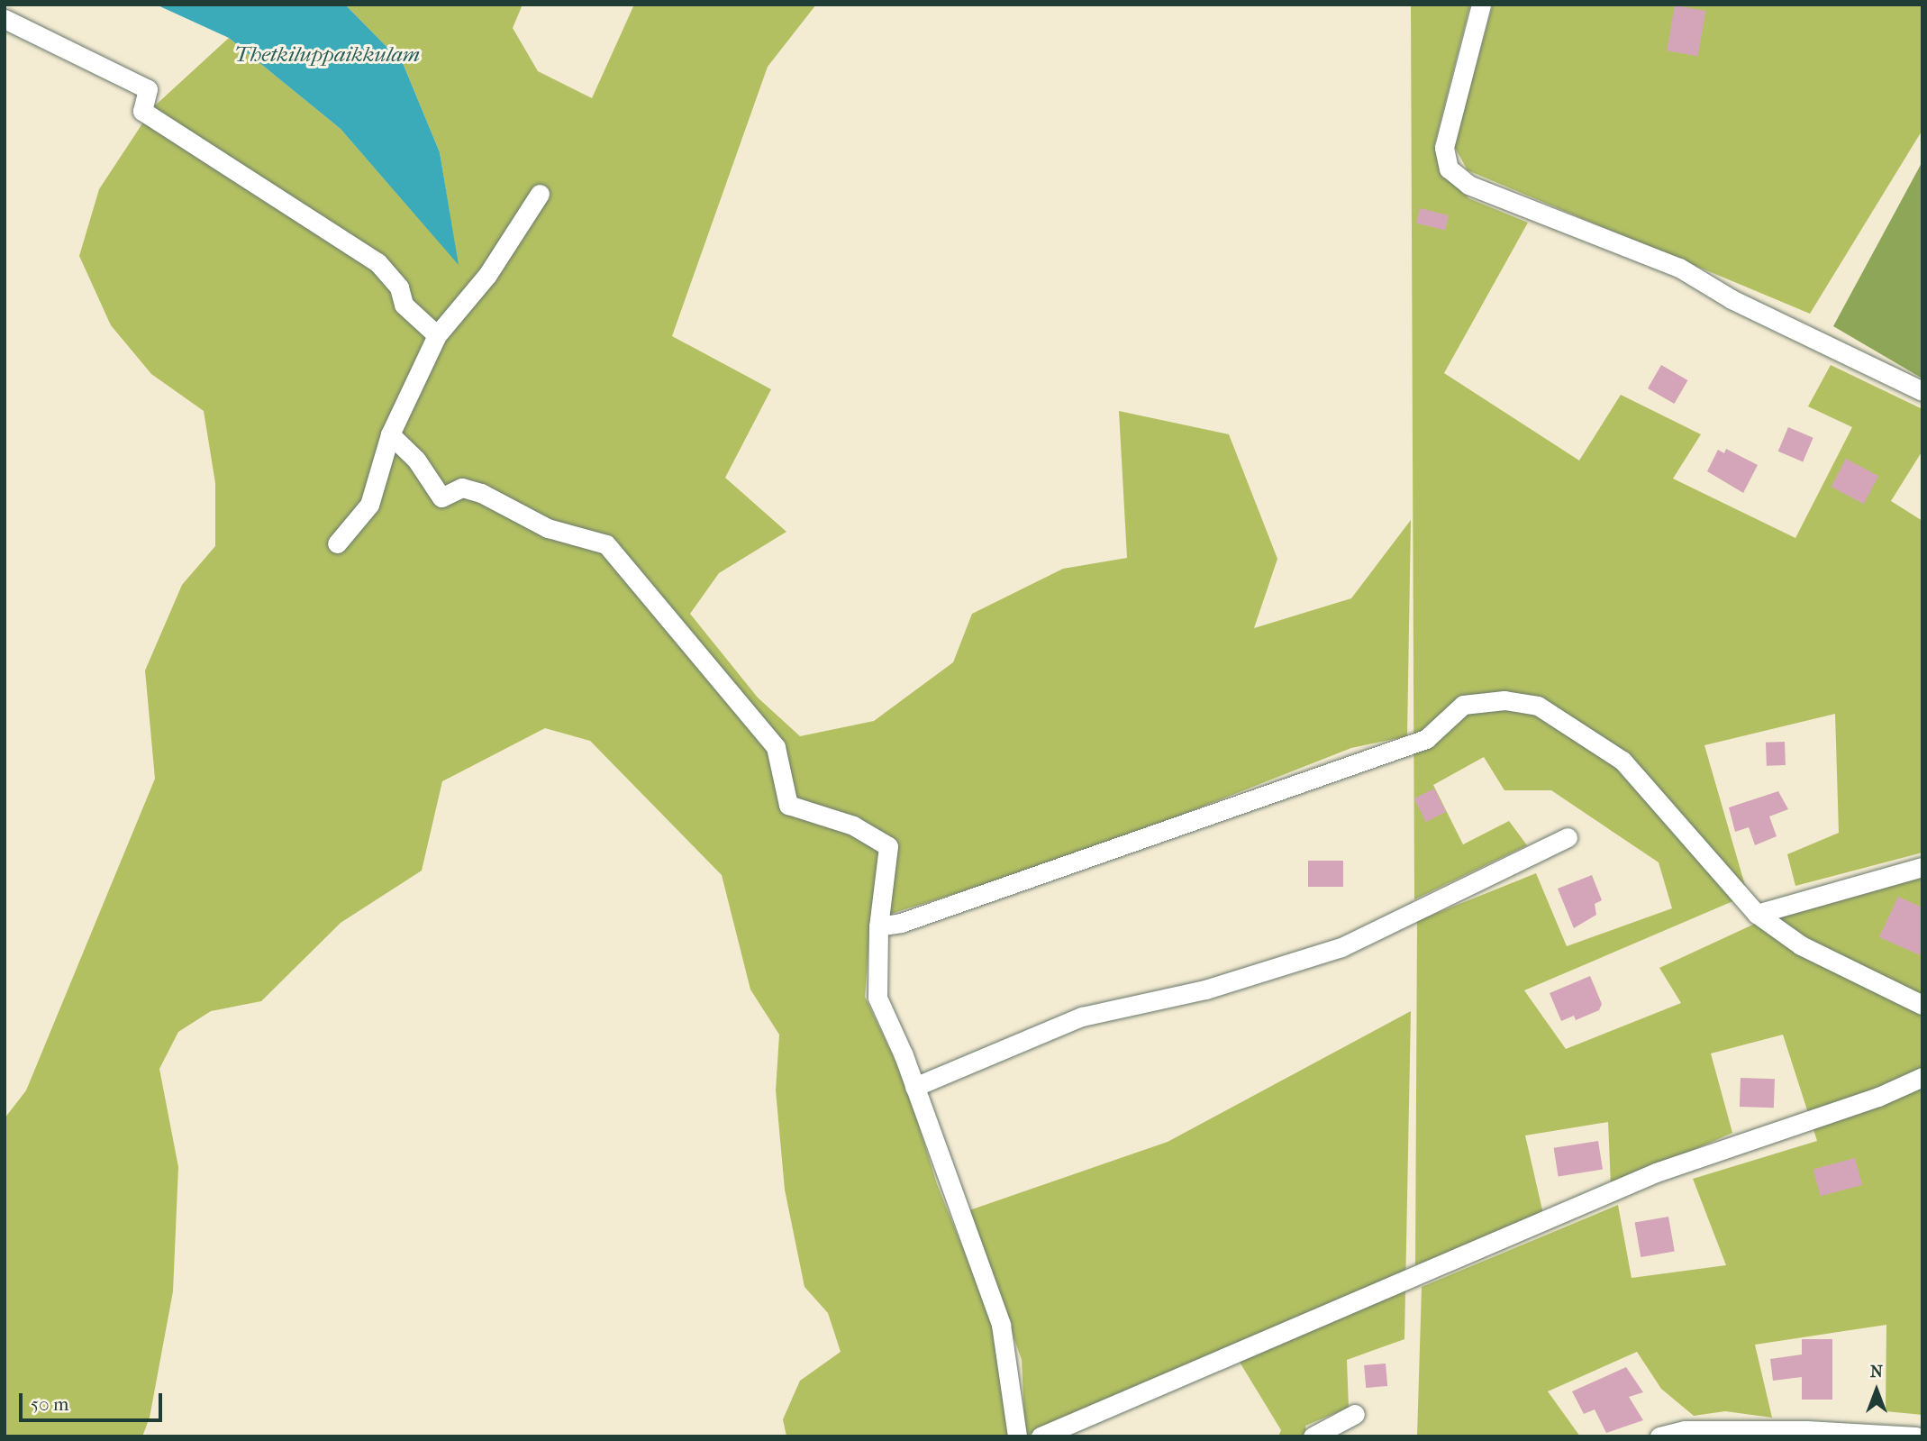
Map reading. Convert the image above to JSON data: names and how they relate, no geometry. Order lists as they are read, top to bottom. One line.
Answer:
{"water":["Thetkiluppaikkulam"],"scale_bar":"50 m","north":"top"}
